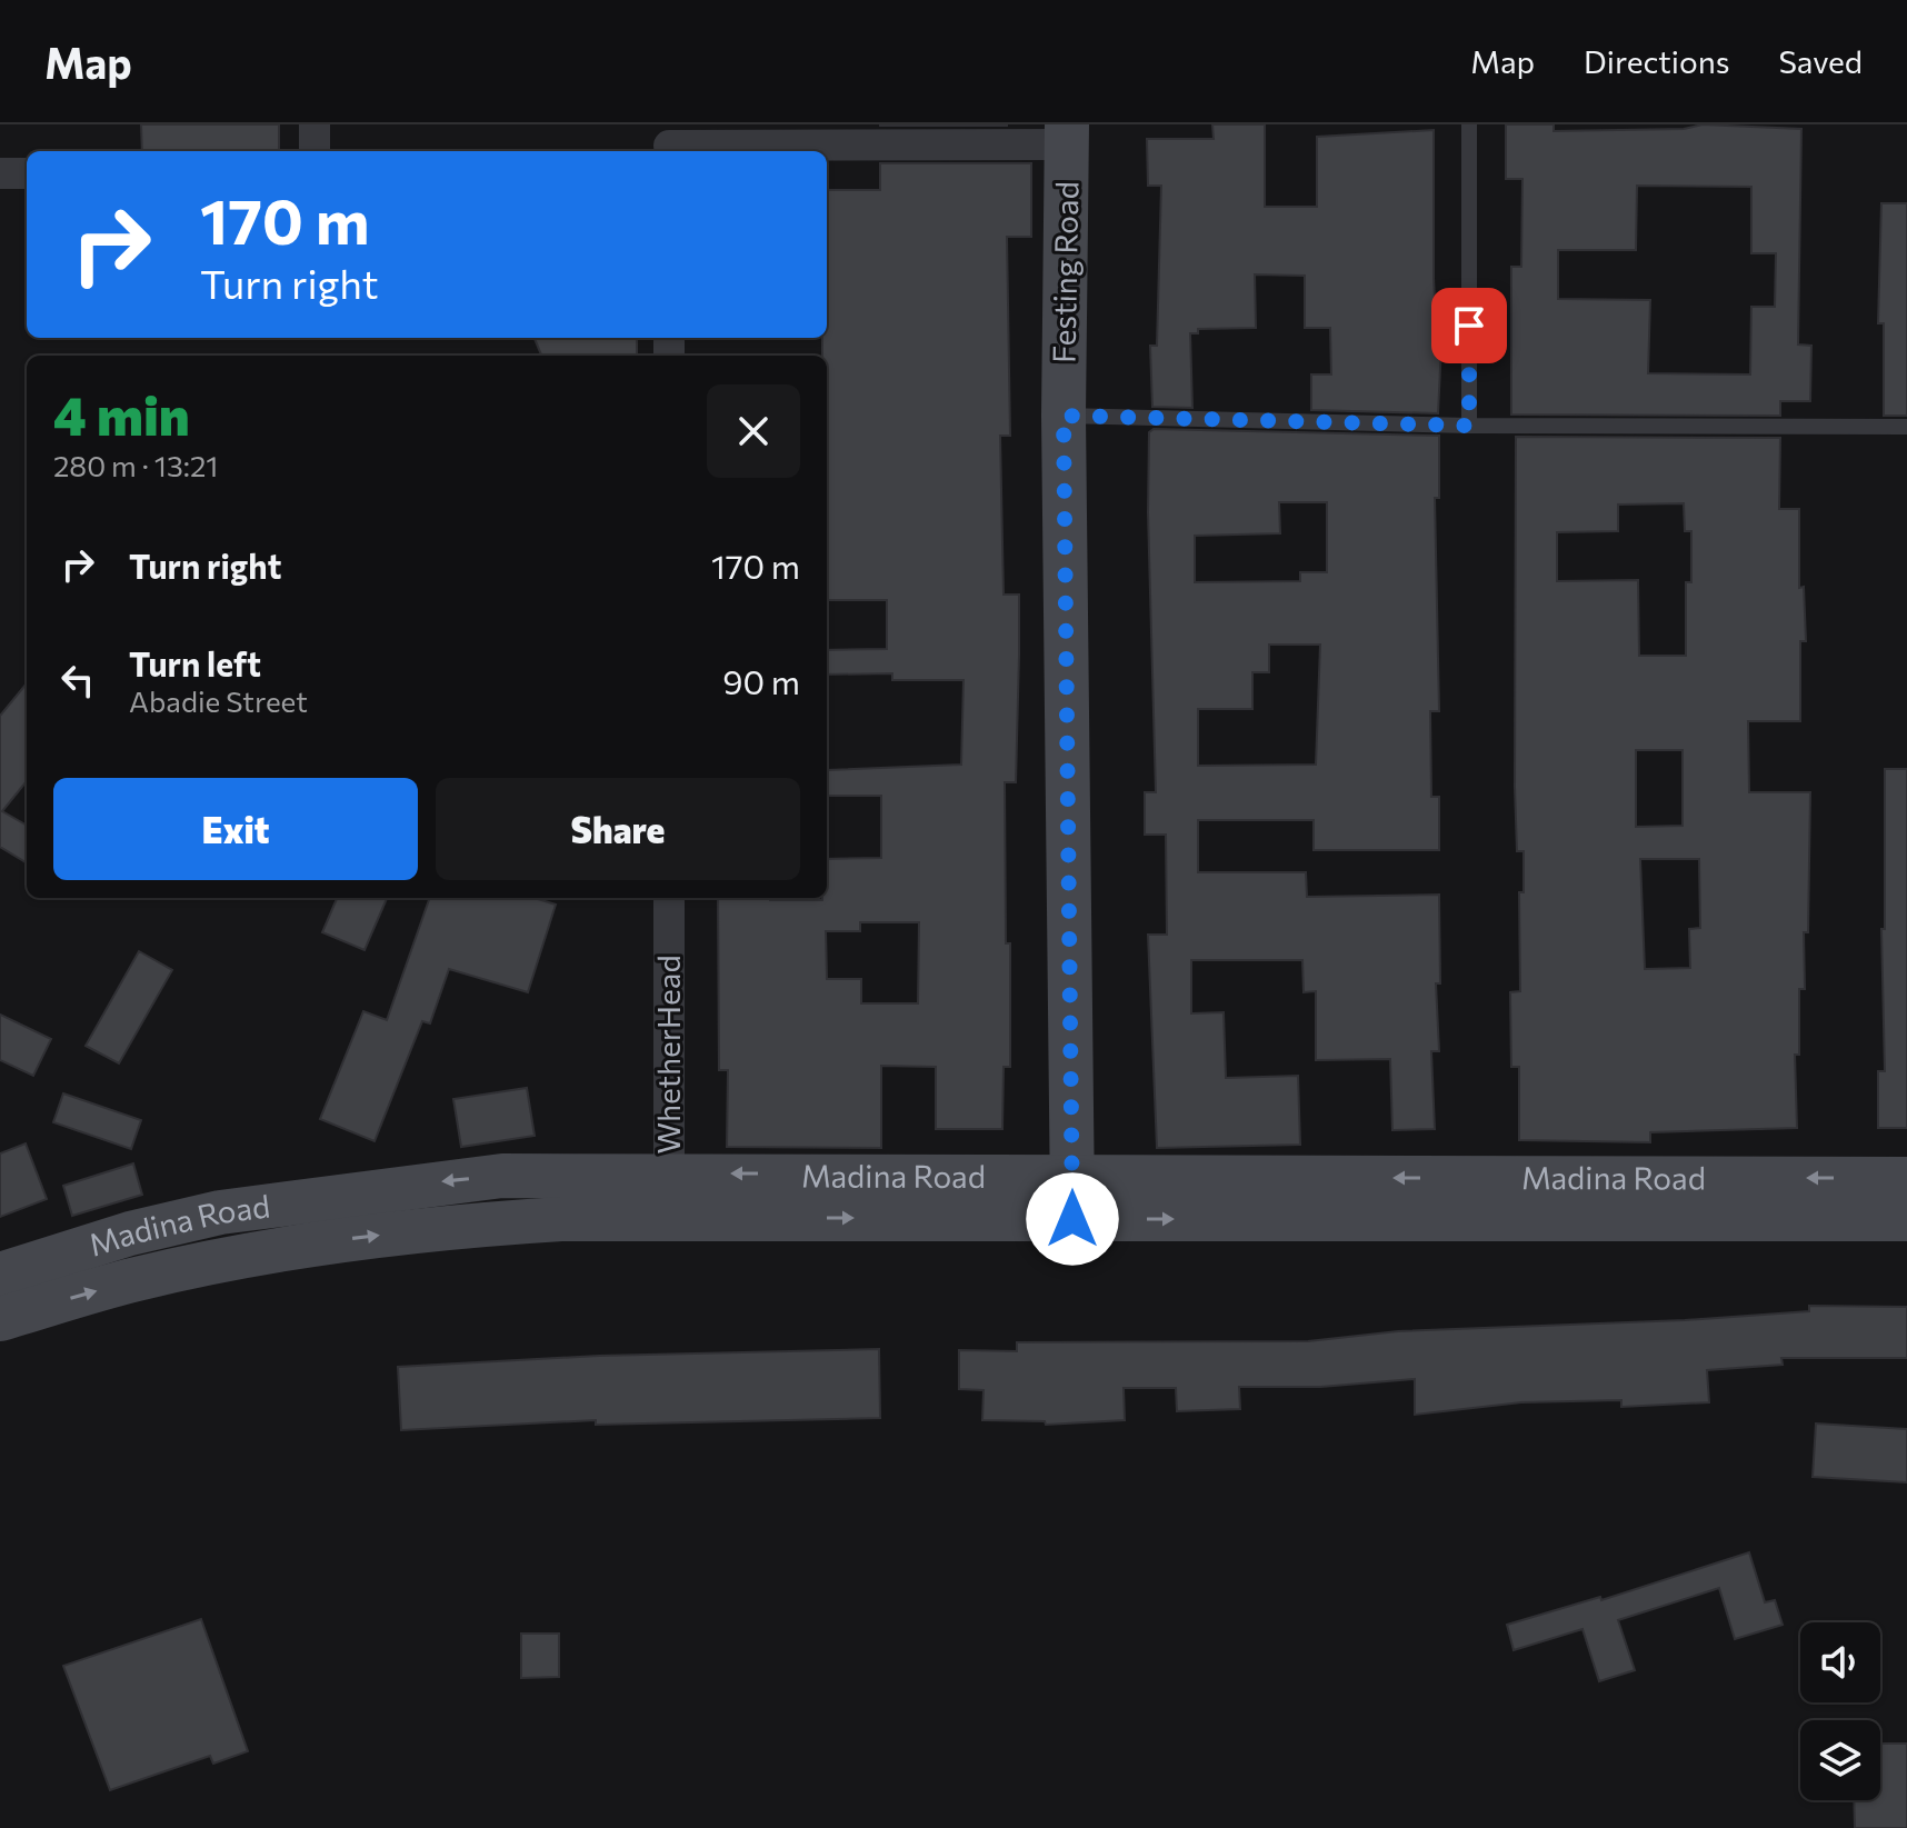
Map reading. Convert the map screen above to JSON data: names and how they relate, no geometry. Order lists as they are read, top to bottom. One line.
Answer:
{"streets":{"main road":["Festing Road","Madina Road"],"street":["WhetherHead"]},"crossings":[["Festing Road","Madina Road"],["WhetherHead","Madina Road"]],"page":{"header":"Map","nav":["Map","Directions","Saved"],"turn":["170 m","Turn right"],"heading":["4 min","280 m · 13:21"],"list":[{"name":"Turn right","value":"170 m"},{"name":"Turn left","note":"Abadie Street","value":"90 m"}],"buttons":["Exit","Share"]}}
